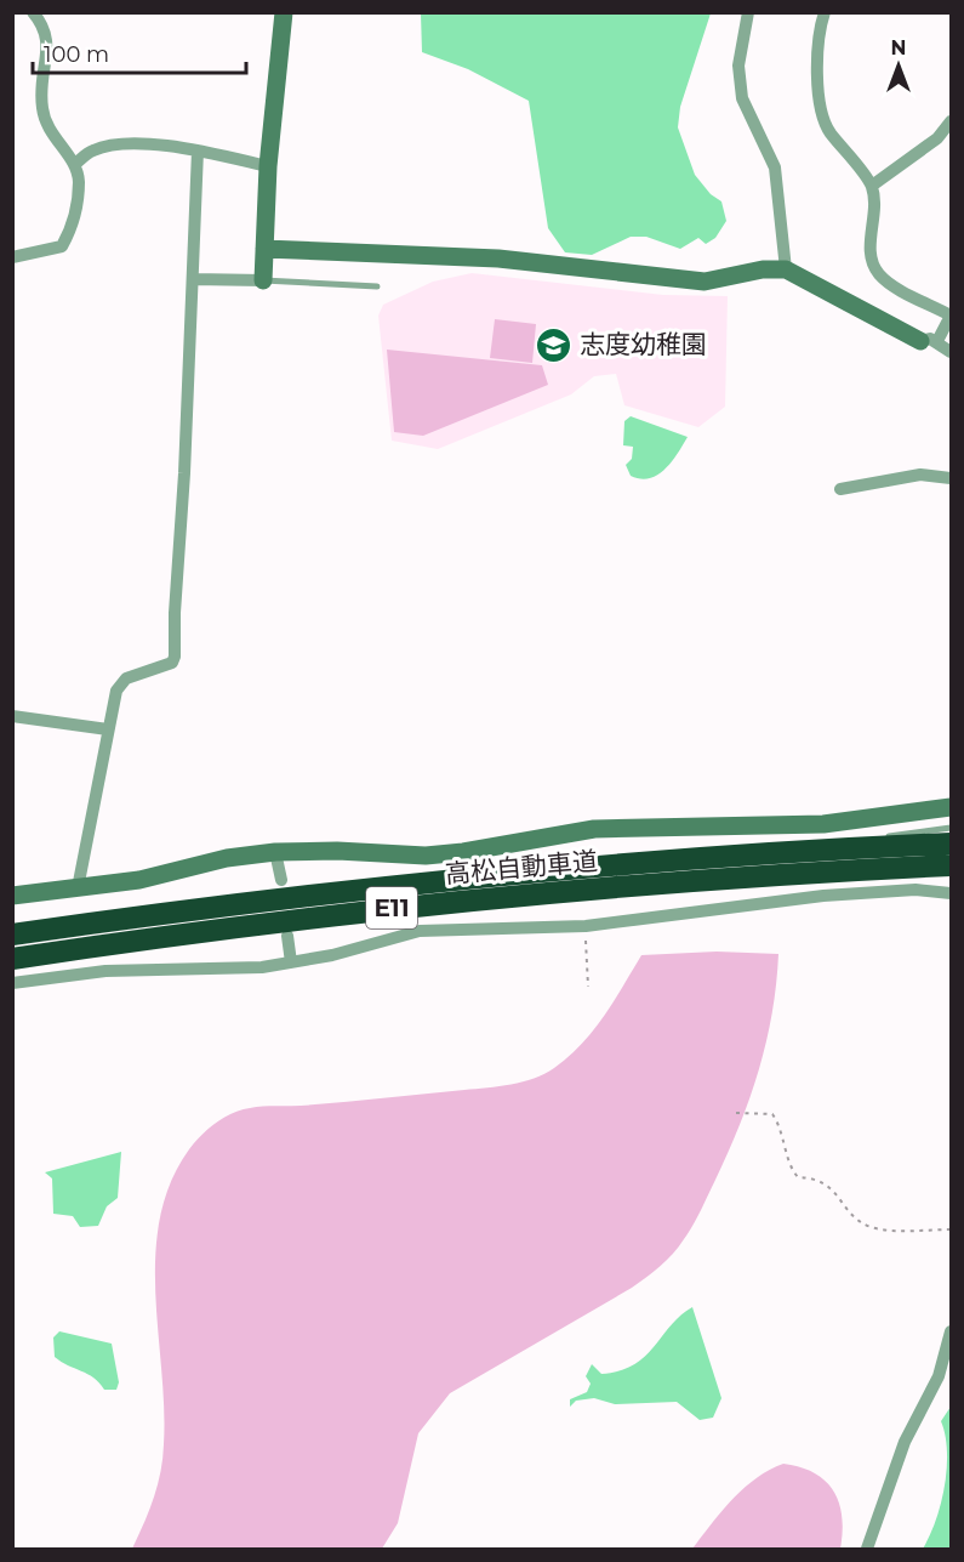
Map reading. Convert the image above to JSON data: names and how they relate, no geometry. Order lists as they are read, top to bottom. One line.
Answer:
{"streets":{"highway":["高松自動車道","E11"]},"places":{"school or university":["志度幼稚園"]},"scale_bar":"100 m","north":"top"}
